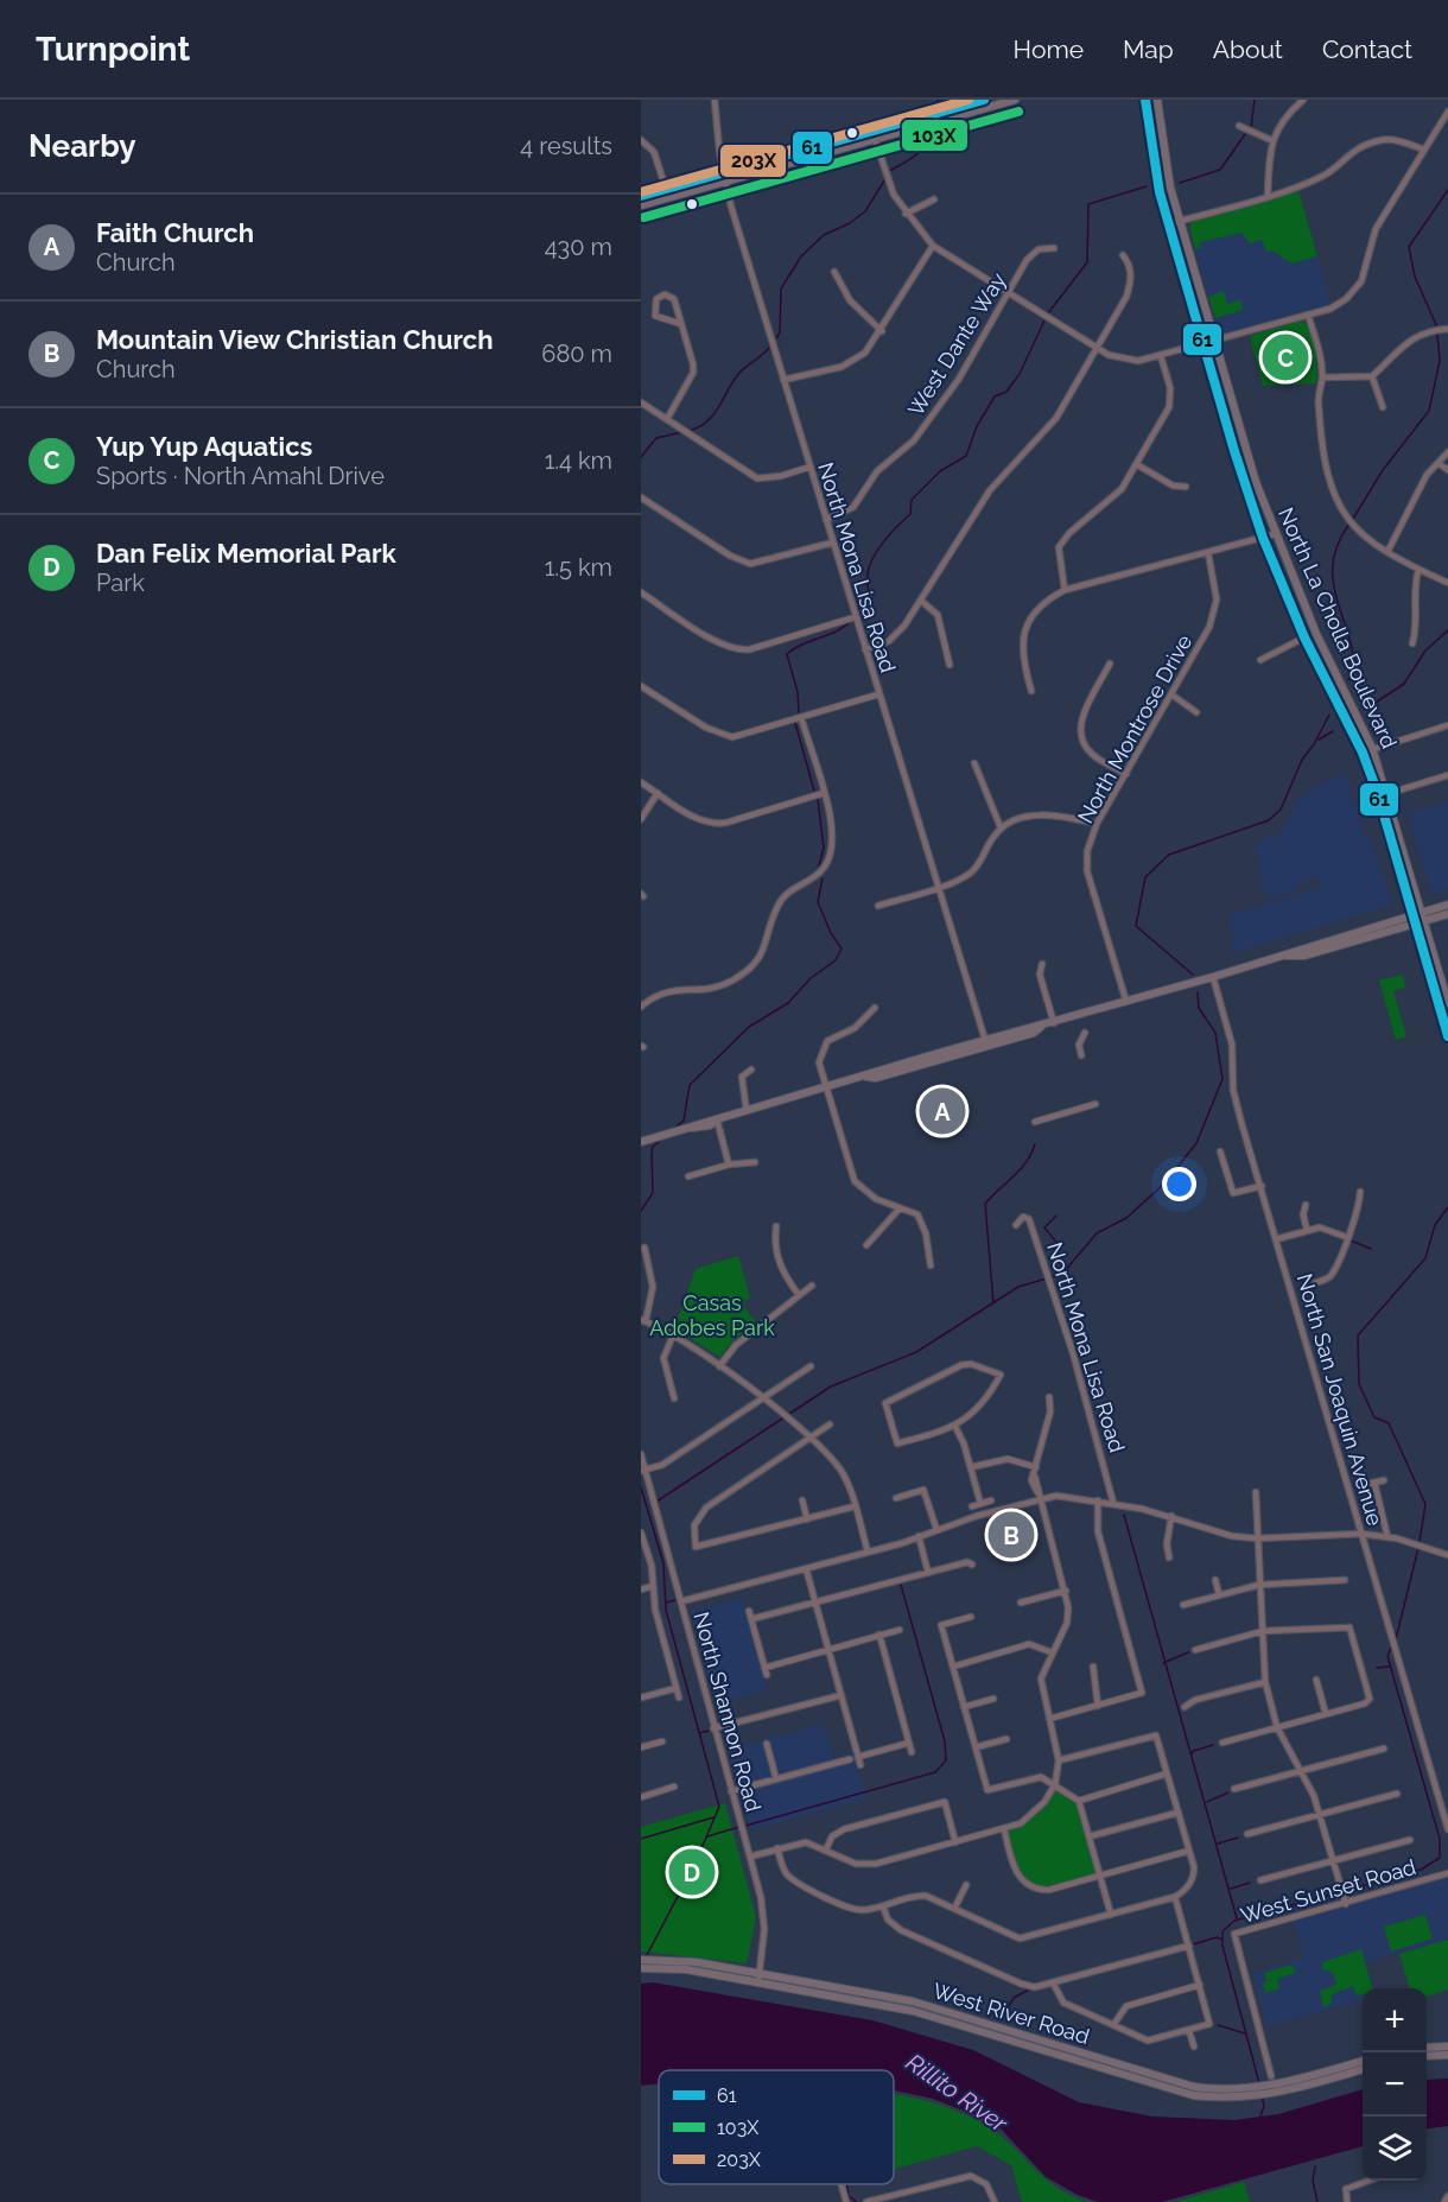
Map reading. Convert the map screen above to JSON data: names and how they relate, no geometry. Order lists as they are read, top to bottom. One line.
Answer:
{"streets":{"main road":["North La Cholla Boulevard","West River Road"],"street":["West Dante Way","North Mona Lisa Road","North Montrose Drive","North San Joaquin Avenue","North Shannon Road","West Sunset Road"]},"crossings":[["West Dante Way","North Mona Lisa Road"],["North Shannon Road","West River Road"]],"water":["Rillito River"],"parks":["Casas Adobes Park"],"lines":["transit line 61","transit line 203X","transit line 103X"],"legend":["61","103X","203X"],"page":{"header":"Turnpoint","nav":["Home","Map","About","Contact"],"heading":["Nearby","4 results"],"list":[{"mark":"A","name":"Faith Church","note":"Church","value":"430 m"},{"mark":"B","name":"Mountain View Christian Church","note":"Church","value":"680 m"},{"mark":"C","name":"Yup Yup Aquatics","note":"Sports · North Amahl Drive","value":"1.4 km"},{"mark":"D","name":"Dan Felix Memorial Park","note":"Park","value":"1.5 km"}],"pins":["C","A","B","D"],"map_buttons":["+","−"]}}
